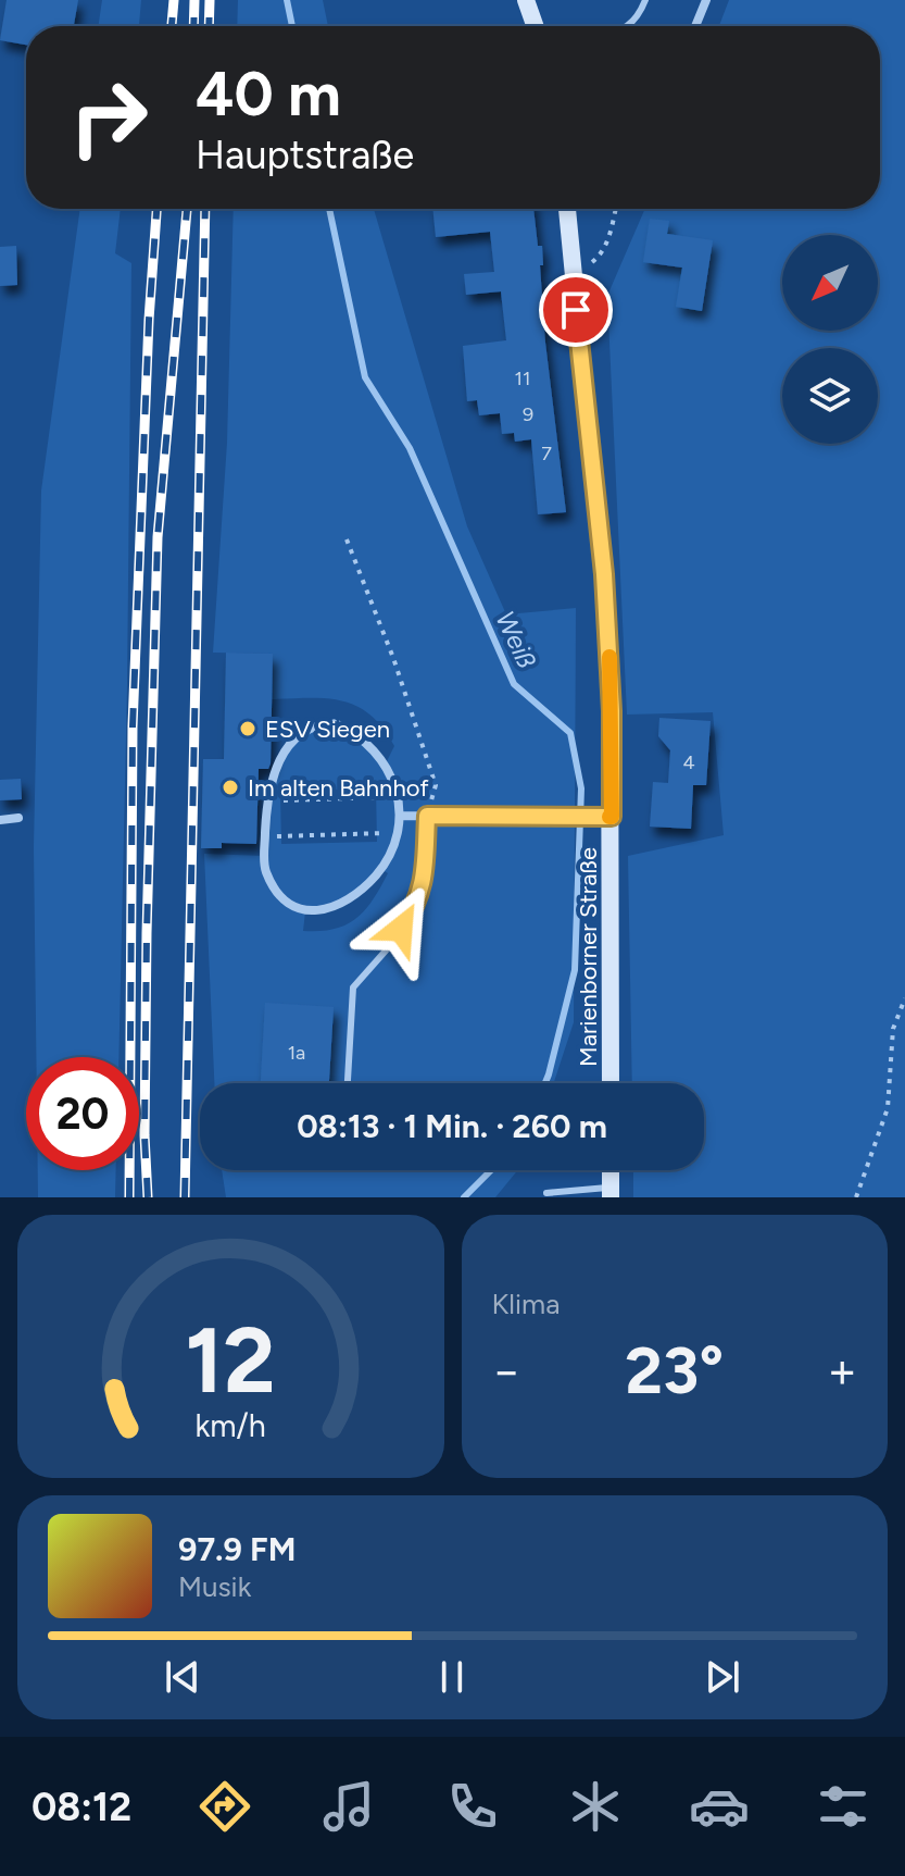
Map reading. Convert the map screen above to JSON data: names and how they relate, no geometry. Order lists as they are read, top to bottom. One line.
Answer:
{"streets":{"main road":["Marienborner Straße"]},"water":["Weiß"],"places":["ESV Siegen","Im alten Bahnhof"],"house_numbers":["11","9","7","4","1a"],"north":"bottom left","page":{"turn":["40 m","Hauptstraße"],"limit":"20","trip":"08:13 · 1 Min. · 260 m","tile":"Klima","heat":["−","23°","+"],"song":["97.9 FM","Musik"],"tabs":"08:12","gauge":["12","km/h"]}}
